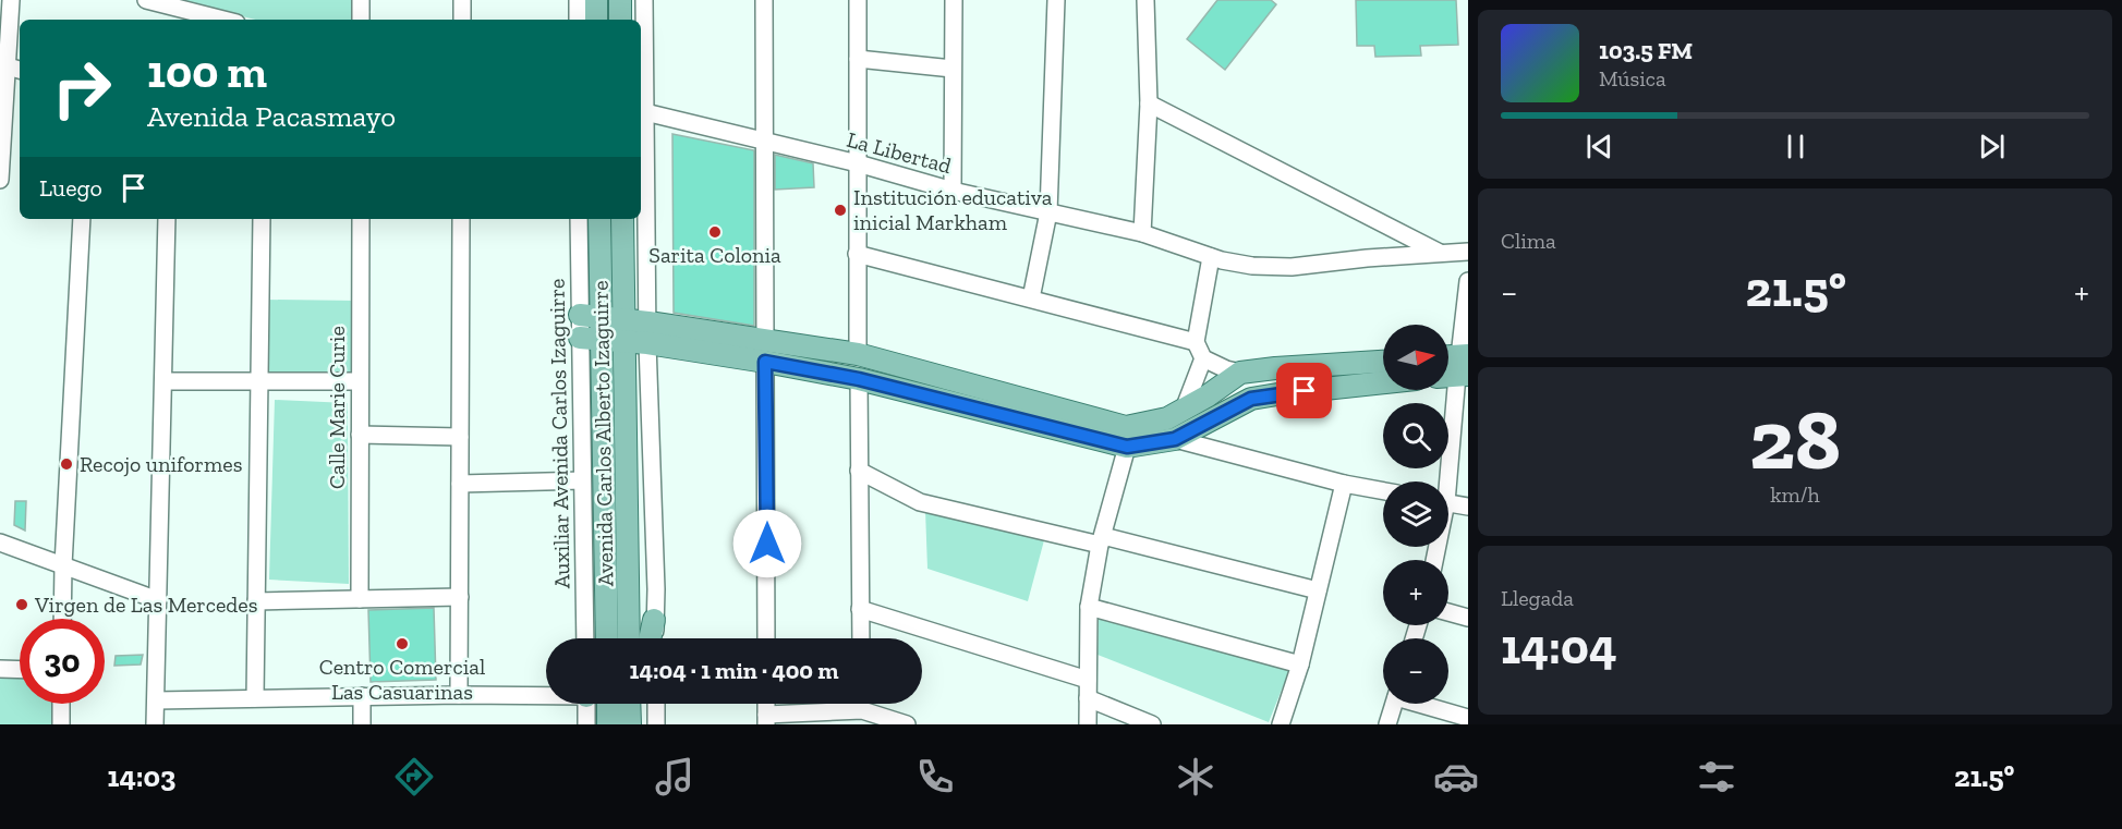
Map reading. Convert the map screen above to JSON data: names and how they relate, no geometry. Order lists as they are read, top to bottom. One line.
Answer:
{"streets":{"main road":["Avenida Carlos Alberto Izaguirre"],"street":["La Libertad","Calle Marie Curie","Auxiliar Avenida Carlos Izaguirre"]},"crossings":[["Auxiliar Avenida Carlos Izaguirre","Avenida Carlos Alberto Izaguirre"]],"places":["Institución educativa inicial Markham","Sarita Colonia","Recojo uniformes","Virgen de Las Mercedes","Centro Comercial Las Casuarinas"],"north":"right","page":{"turn":["100 m","Avenida Pacasmayo"],"song":["103.5 FM","Música"],"then":"Luego","tile":["Clima",["28","km/h"],["Llegada","14:04"]],"heat":["−","21.5°","+"],"map_buttons":["+","−"],"limit":"30","trip":"14:04 · 1 min · 400 m","tabs":["14:03","21.5°"]}}
